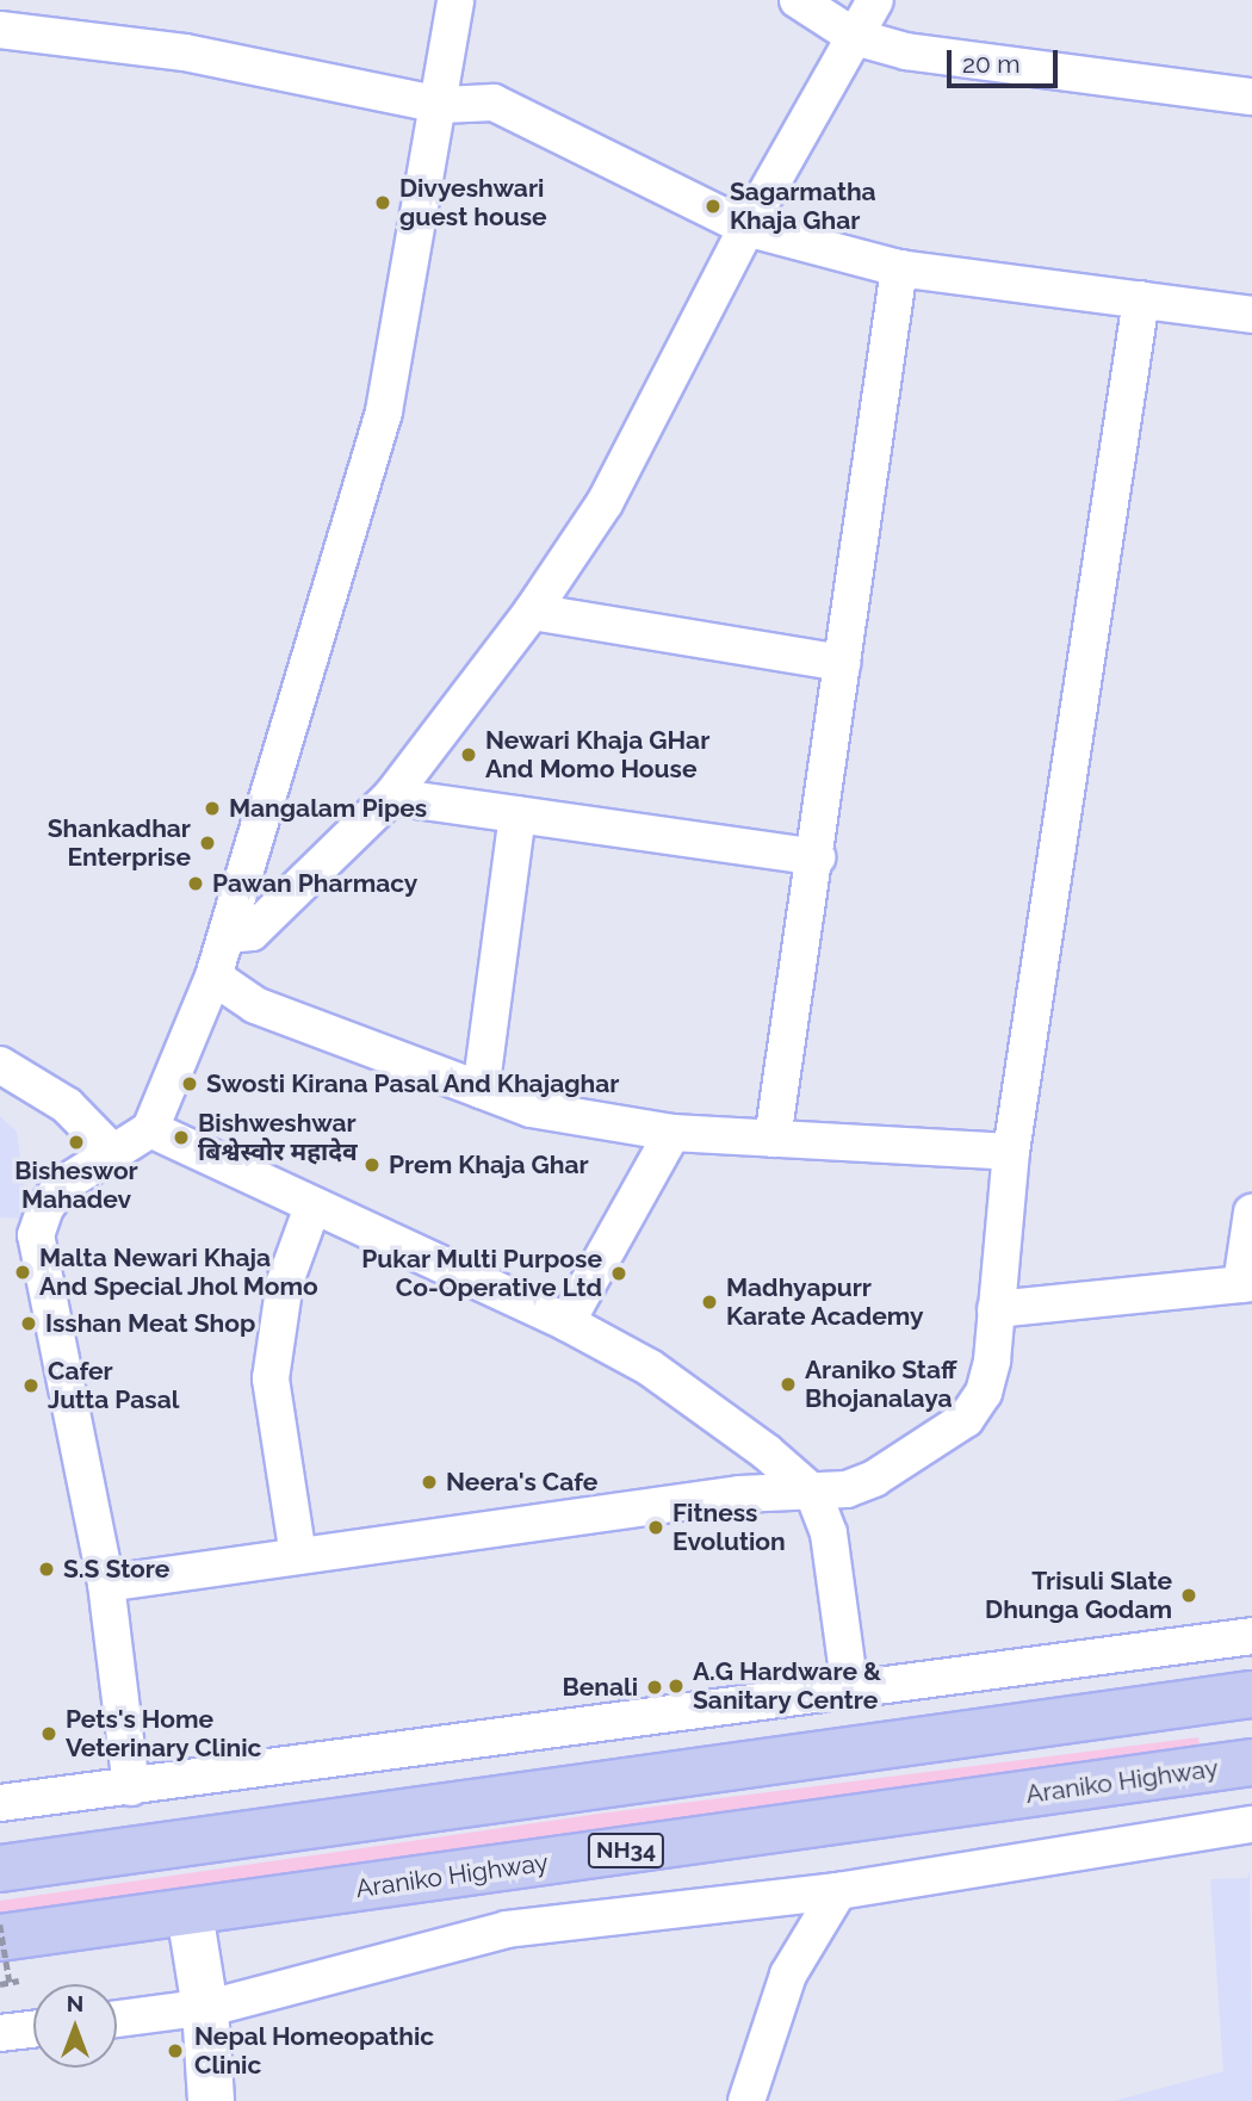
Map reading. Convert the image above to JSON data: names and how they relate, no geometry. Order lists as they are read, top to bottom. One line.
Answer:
{"streets":{"highway":["Araniko Highway","NH34"]},"places":["Divyeshwari guest house","Sagarmatha Khaja Ghar","Newari Khaja GHar And Momo House","Mangalam Pipes","Shankadhar Enterprise","Pawan Pharmacy","Swosti Kirana Pasal And Khajaghar","Bishweshwar बिश्वेस्वोर महादेव","Bisheswor Mahadev","Prem Khaja Ghar","Malta Newari Khaja And Special Jhol Momo","Pukar Multi Purpose Co-Operative Ltd","Madhyapurr Karate Academy","Isshan Meat Shop","Araniko Staff Bhojanalaya","Cafer Jutta Pasal","Neera's Cafe","Fitness Evolution","S.S Store","Trisuli Slate Dhunga Godam","A.G Hardware & Sanitary Centre","Benali","Pets's Home Veterinary Clinic","Nepal Homeopathic Clinic"],"scale_bar":"20 m","north":"top"}
